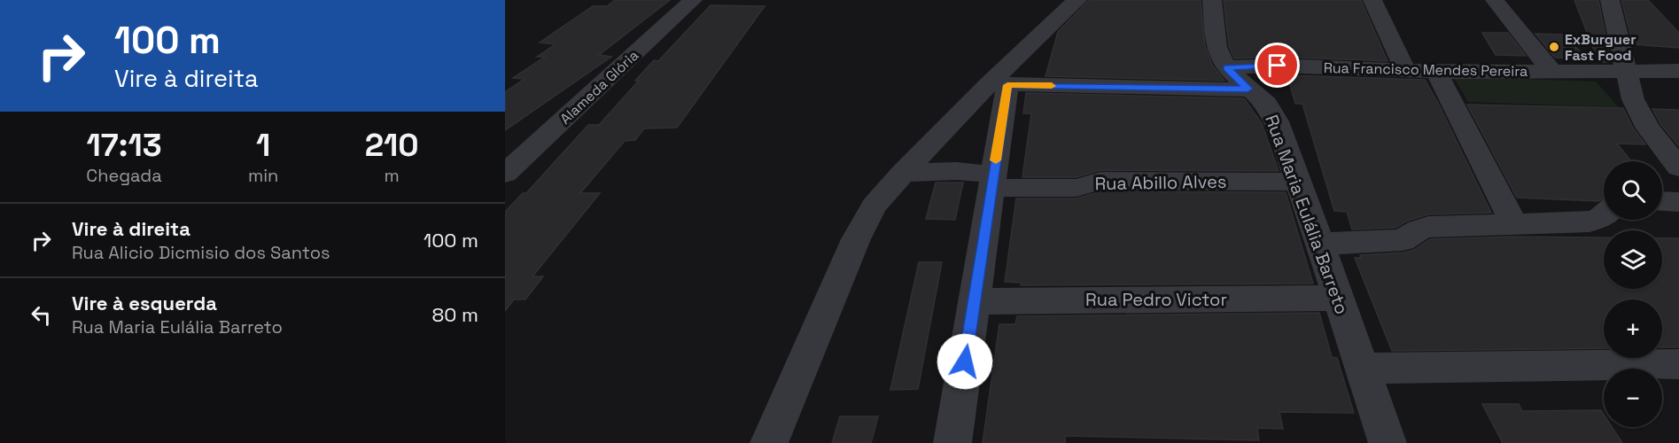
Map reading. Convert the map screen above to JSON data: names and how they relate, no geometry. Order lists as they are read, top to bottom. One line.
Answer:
{"streets":{"street":["Rua Francisco Mendes Pereira","Alameda Glória","Rua Abillo Alves","Rua Maria Eulália Barreto","Rua Pedro Victor"]},"crossings":[["Rua Francisco Mendes Pereira","Rua Maria Eulália Barreto"],["Rua Abillo Alves","Rua Maria Eulália Barreto"],["Rua Maria Eulália Barreto","Rua Pedro Victor"]],"places":["ExBurguer Fast Food"],"page":{"turn":["100 m","Vire à direita"],"eta":["17:13","Chegada","1","min","210","m"],"map_buttons":["+","−"],"list":[{"name":"Vire à direita","note":"Rua Alicio Dicmisio dos Santos","value":"100 m"},{"name":"Vire à esquerda","note":"Rua Maria Eulália Barreto","value":"80 m"}]}}
